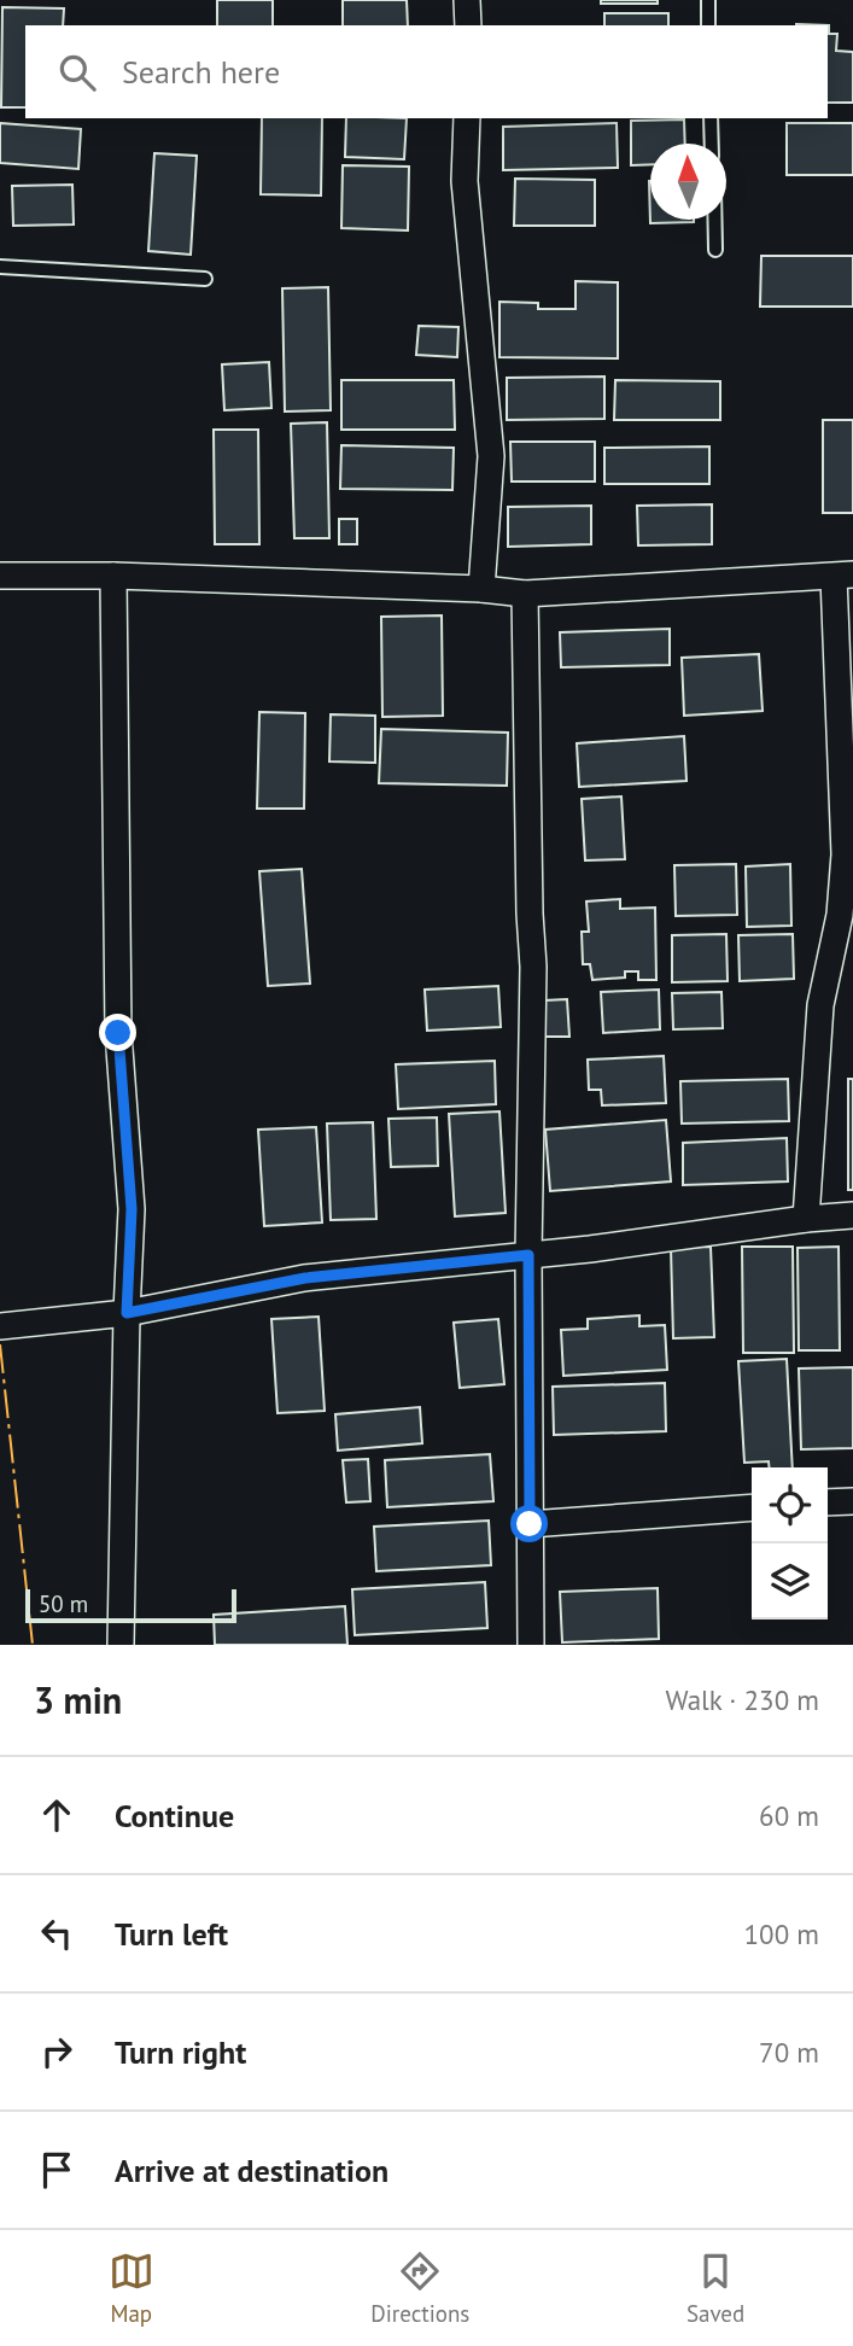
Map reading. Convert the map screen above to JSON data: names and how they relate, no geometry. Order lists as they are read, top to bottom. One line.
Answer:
{"scale_bar":"50 m","north":"top","page":{"search":"Search here","scale":"50 m","heading":["3 min","Walk · 230 m"],"list":[["Continue","60 m"],["Turn left","100 m"],["Turn right","70 m"],"Arrive at destination"],"nav":["Map","Directions","Saved"]}}
